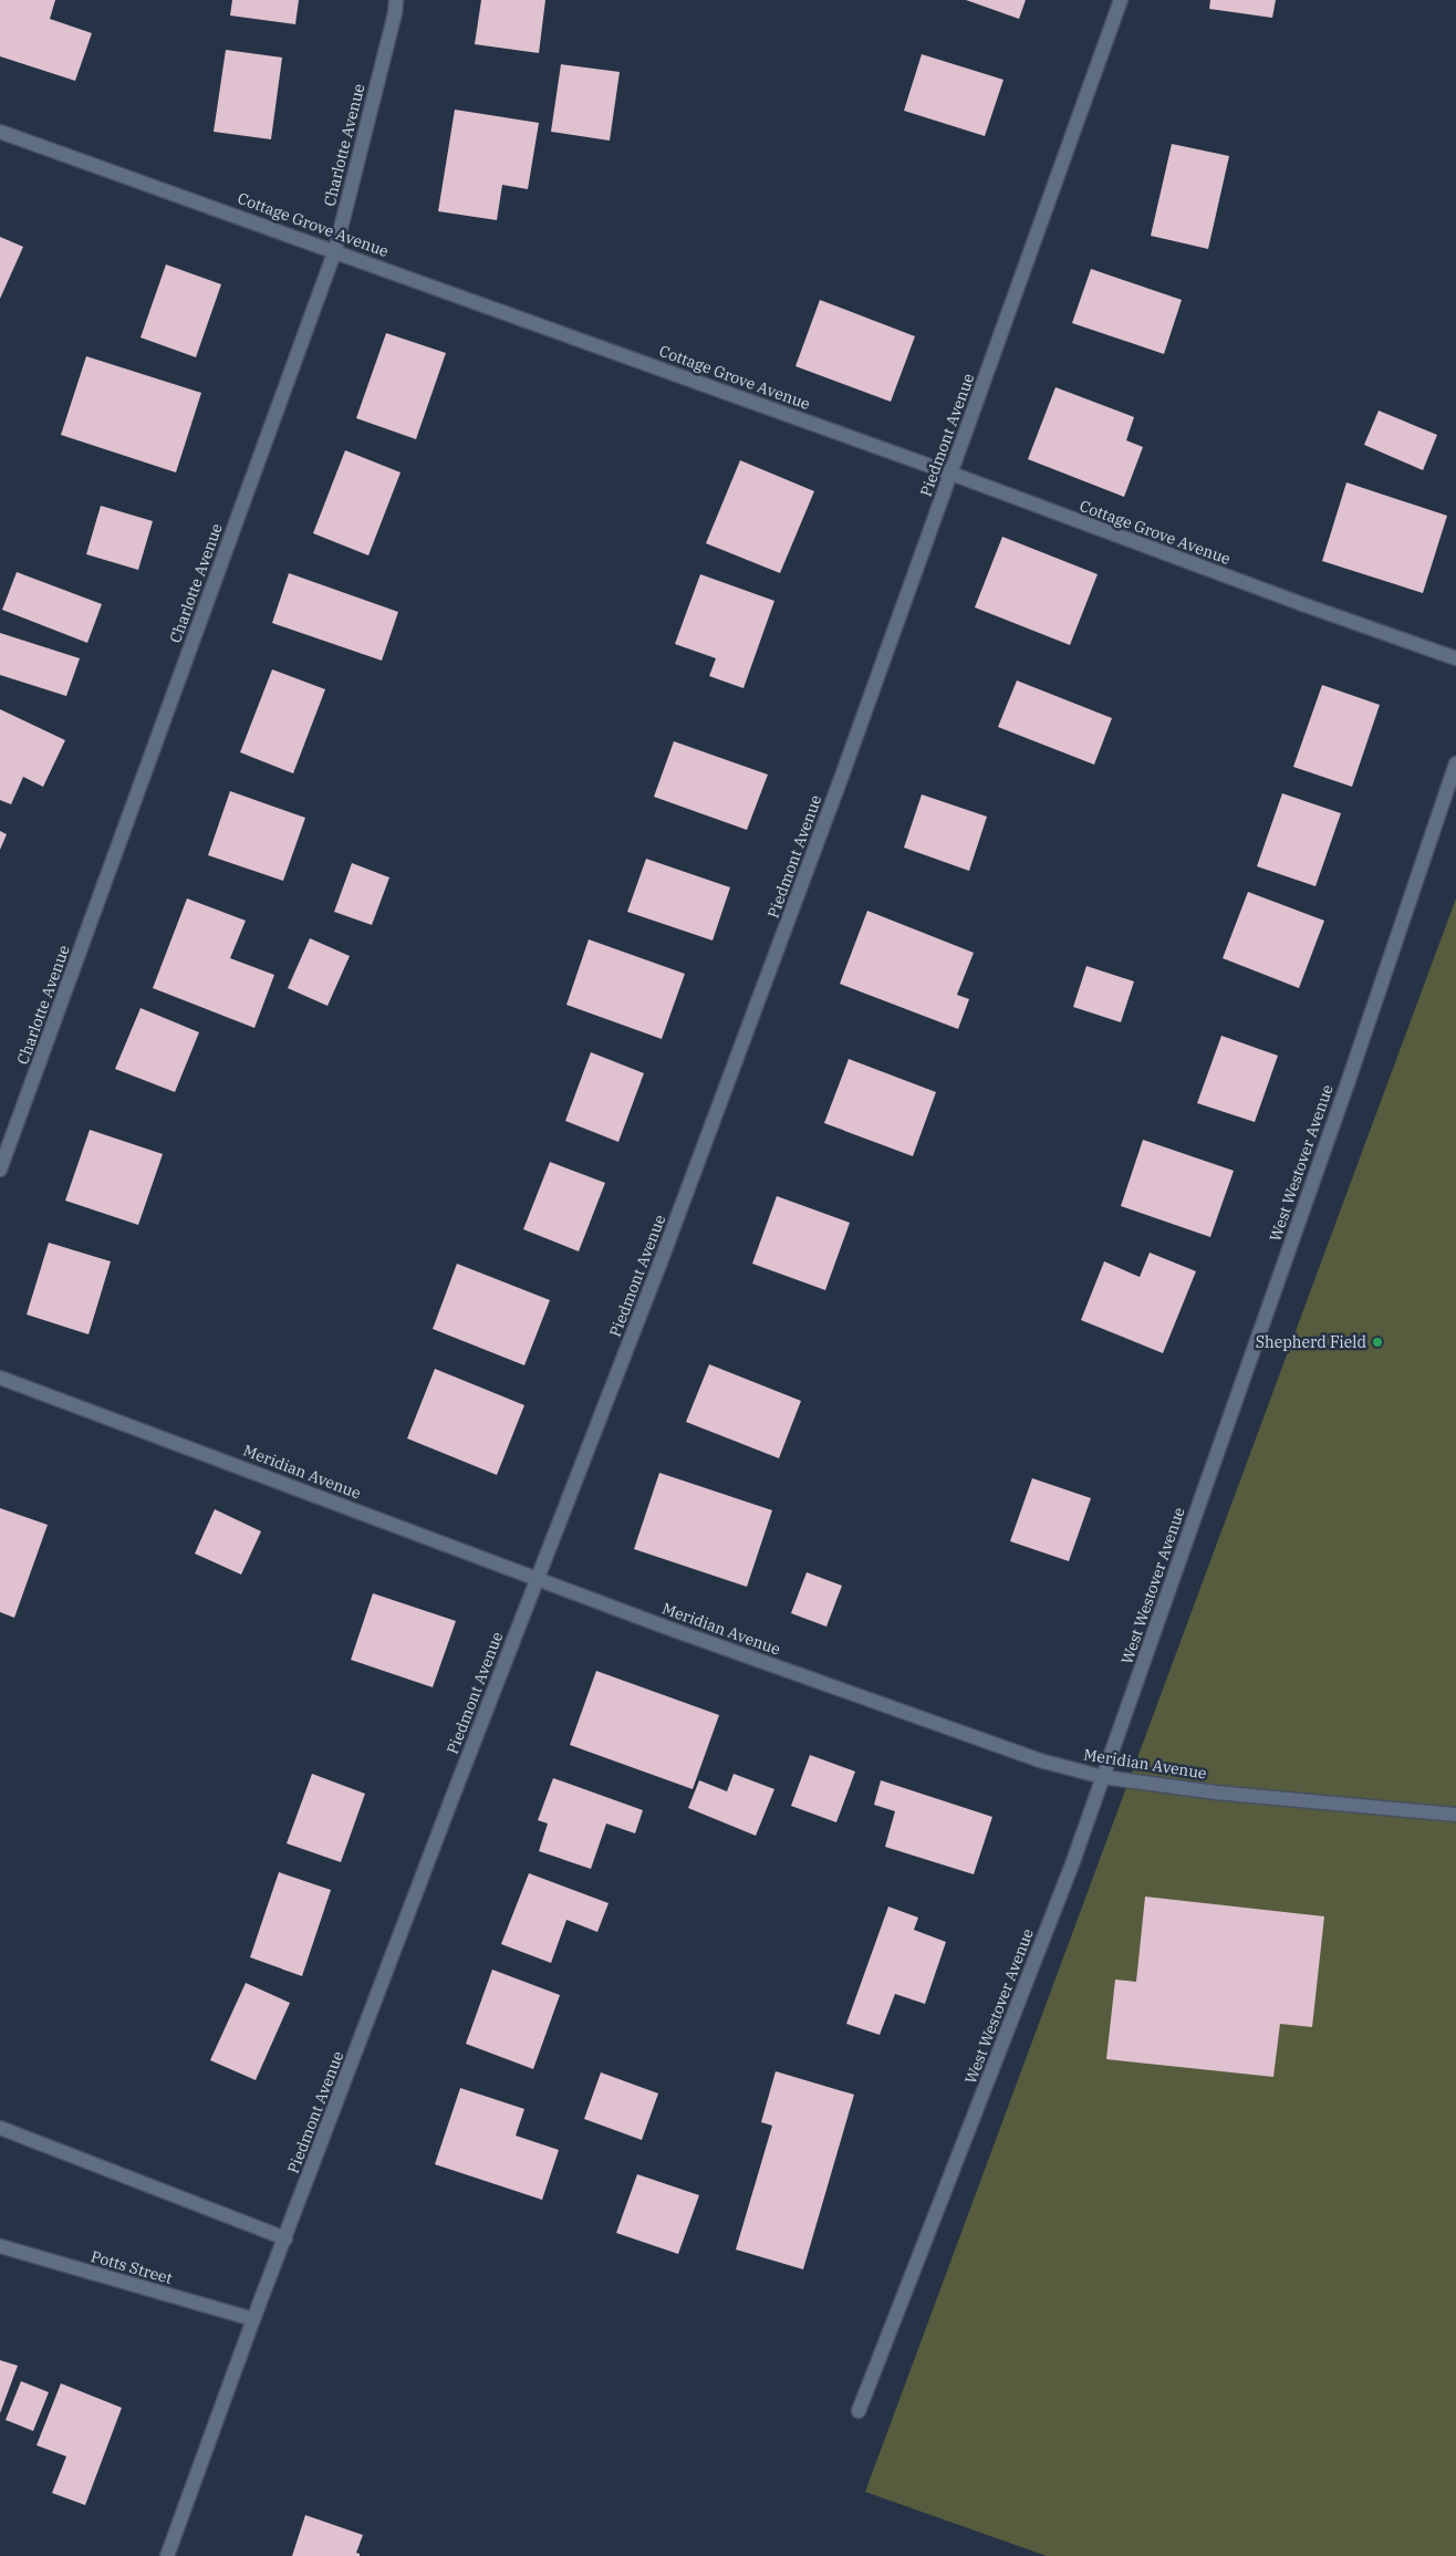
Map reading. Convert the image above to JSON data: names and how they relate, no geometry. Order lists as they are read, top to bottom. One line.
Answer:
{"streets":{"street":["Charlotte Avenue","Cottage Grove Avenue","Piedmont Avenue","West Westover Avenue","Meridian Avenue","Potts Street"]},"crossings":[["Charlotte Avenue","Cottage Grove Avenue"],["Cottage Grove Avenue","Piedmont Avenue"],["Piedmont Avenue","Meridian Avenue"],["Piedmont Avenue","Potts Street"],["West Westover Avenue","Meridian Avenue"]],"places":["Shepherd Field"]}
